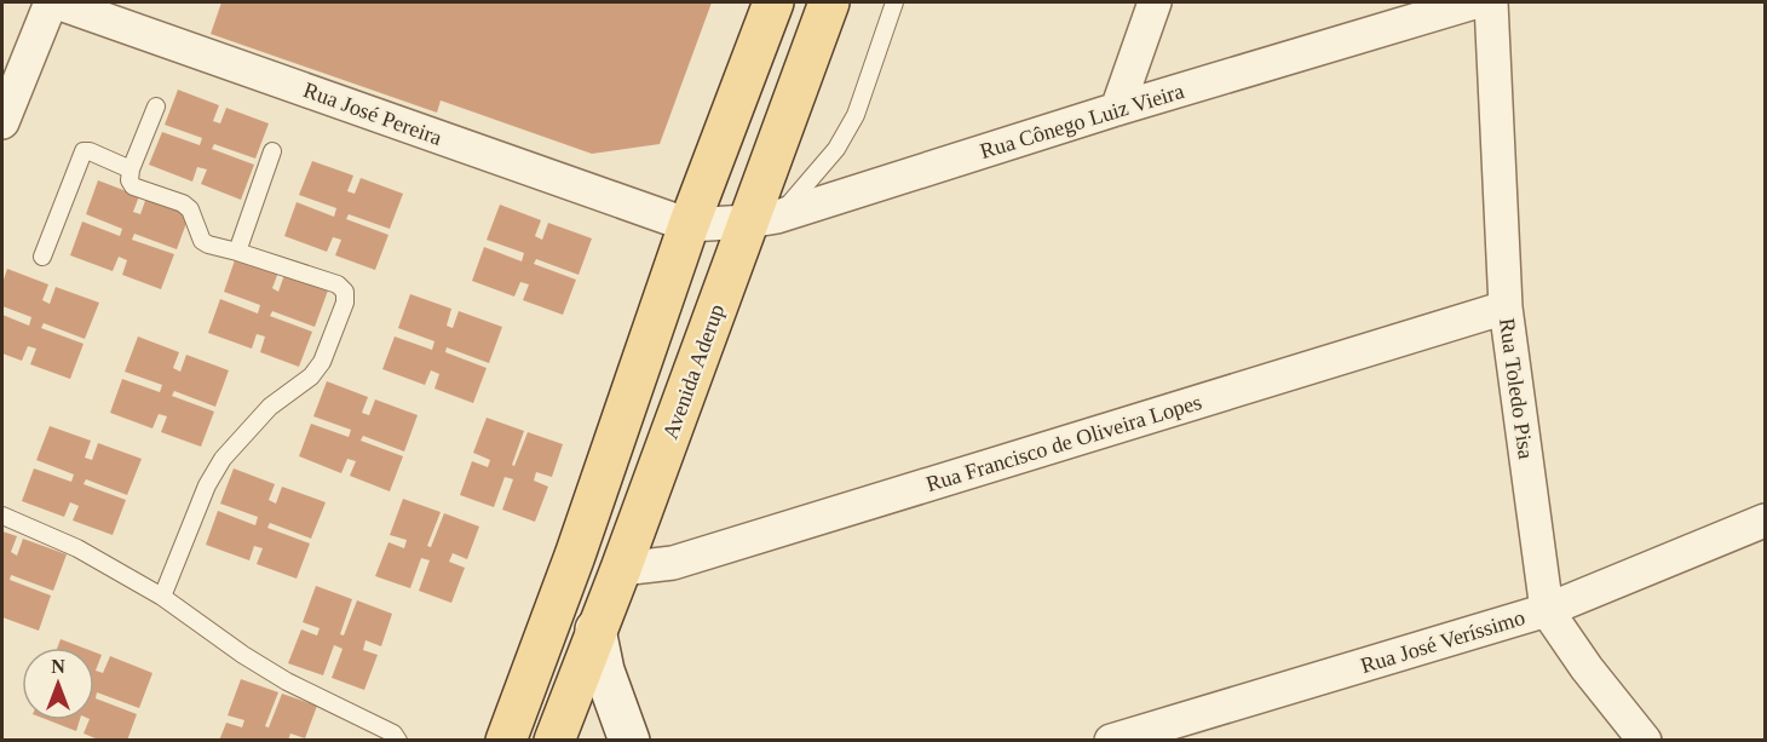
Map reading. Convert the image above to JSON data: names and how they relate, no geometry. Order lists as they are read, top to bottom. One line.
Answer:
{"streets":{"main road":["Avenida Aderup"],"street":["Rua José Pereira","Rua Cônego Luiz Vieira","Rua Toledo Pisa","Rua Francisco de Oliveira Lopes","Rua José Veríssimo"]},"crossings":[["Rua José Pereira","Rua Cônego Luiz Vieira"],["Rua Cônego Luiz Vieira","Avenida Aderup"],["Avenida Aderup","Rua Francisco de Oliveira Lopes"],["Rua Toledo Pisa","Rua Francisco de Oliveira Lopes"],["Rua Toledo Pisa","Rua José Veríssimo"]],"north":"top"}
